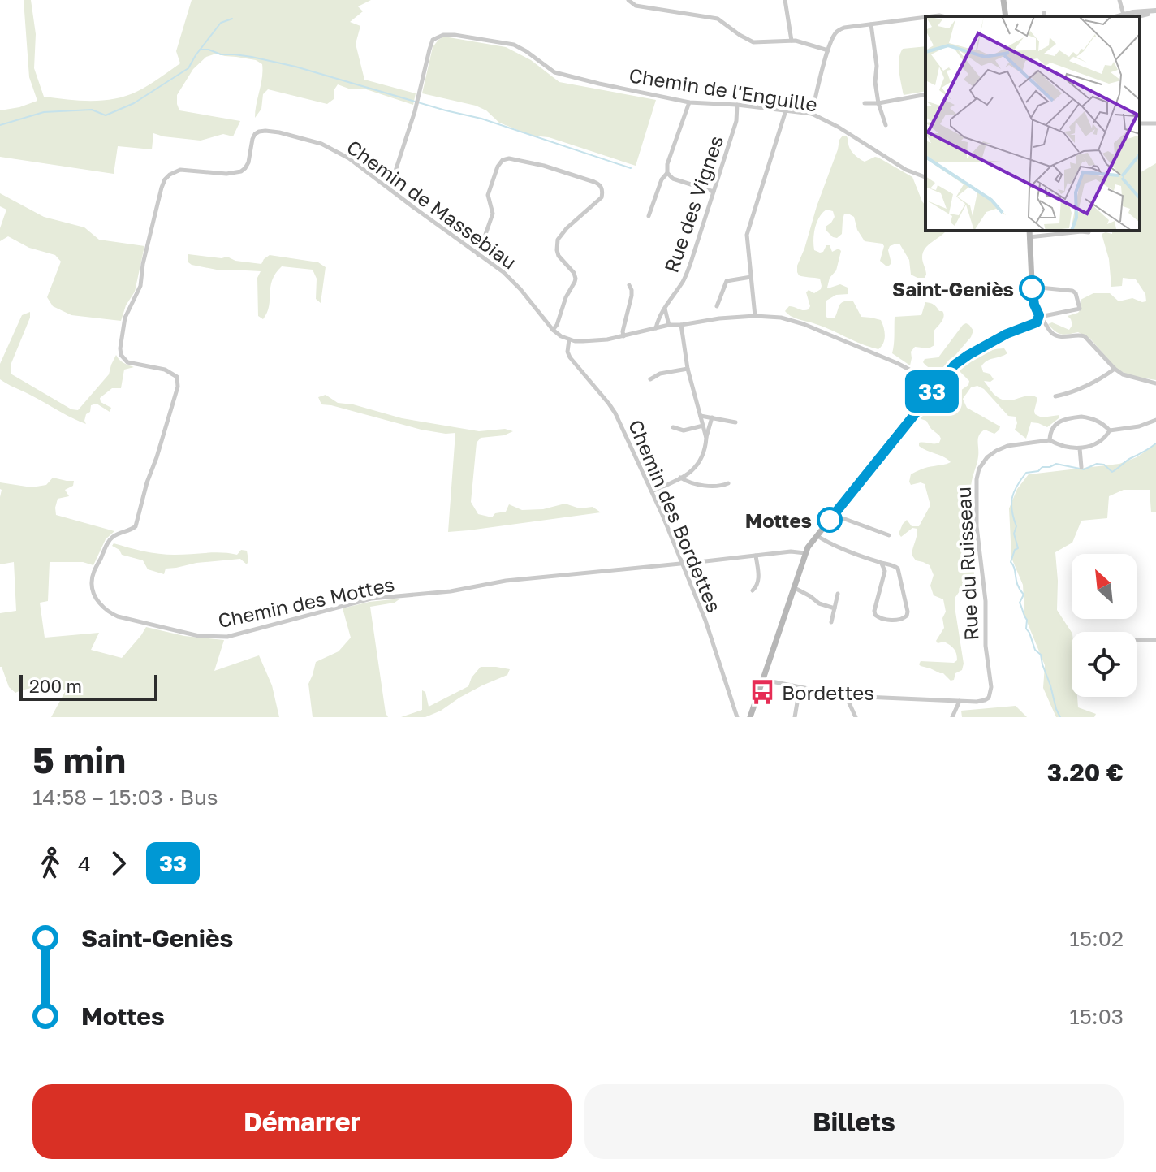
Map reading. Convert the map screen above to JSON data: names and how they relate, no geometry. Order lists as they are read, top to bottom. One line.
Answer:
{"streets":{"street":["Chemin de l'Enguille","Chemin de Massebiau","Rue des Vignes","Chemin des Bordettes","Rue du Ruisseau","Chemin des Mottes"]},"crossings":[["Chemin de l'Enguille","Chemin de Massebiau"],["Chemin de l'Enguille","Rue des Vignes"],["Chemin de Massebiau","Chemin des Bordettes"],["Chemin de Massebiau","Chemin des Mottes"],["Chemin des Bordettes","Chemin des Mottes"]],"places":{"other":["Saint-Geniès","Mottes"],"bus stop":["Bordettes"]},"lines":["bus line 33"],"scale_bar":"200 m","north":"top left","page":{"on_map":"33","scale":"200 m","heading":["5 min","14:58 – 15:03 · Bus","3.20 €"],"legs":["4","33"],"list":[{"name":"Saint-Geniès","value":"15:02"},{"name":"Mottes","value":"15:03"}],"buttons":["Démarrer","Billets"]}}
